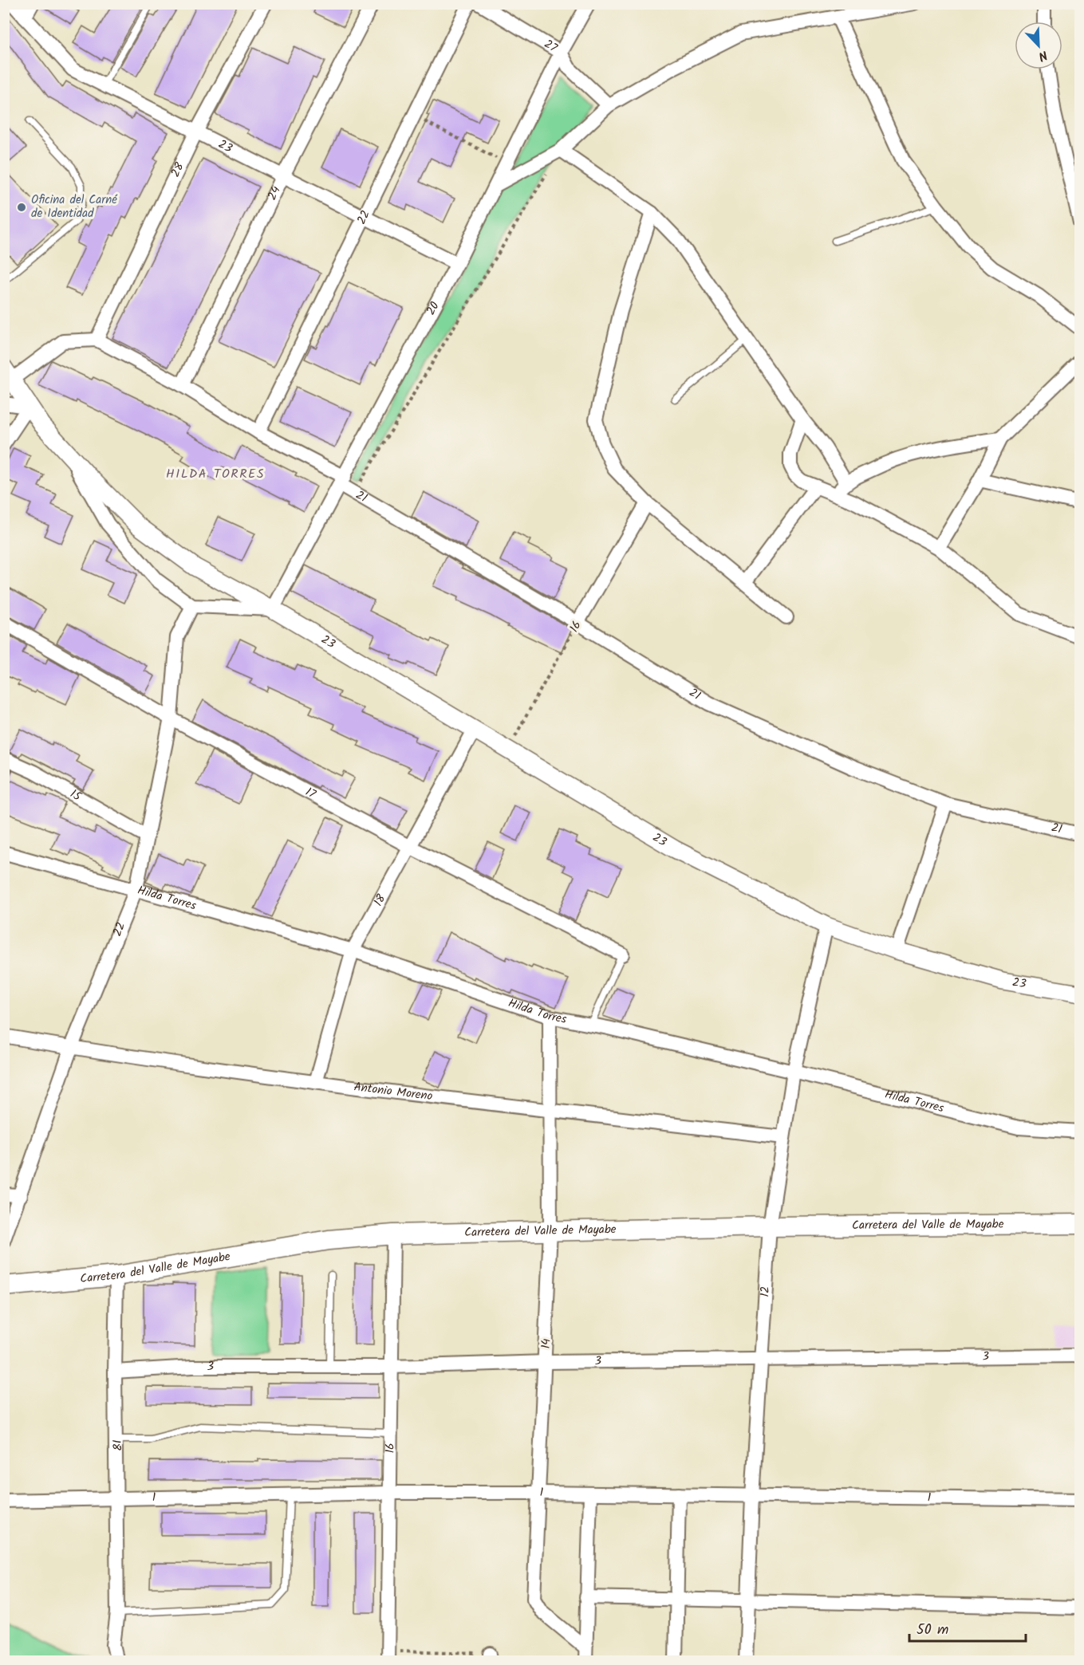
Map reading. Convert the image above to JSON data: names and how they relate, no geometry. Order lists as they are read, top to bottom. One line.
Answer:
{"streets":{"main road":["Carretera del Valle de Mayabe"],"street":["27","23","28","24","22","20","21","16","17","15","Hilda Torres","18","Antonio Moreno","12","14","3","1"]},"crossings":[["27","20"],["23","28"],["23","24"],["23","22"],["23","20"],["23","16"],["23","18"],["23","12"],["28","21"],["24","21"],["22","21"],["22","17"],["22","15"],["22","Hilda Torres"],["22","Antonio Moreno"],["20","21"],["21","16"],["16","Carretera del Valle de Mayabe"],["16","3"],["16","1"],["17","18"],["Hilda Torres","18"],["Hilda Torres","12"],["Hilda Torres","14"],["18","Antonio Moreno"],["18","Carretera del Valle de Mayabe"],["18","3"],["18","1"],["Antonio Moreno","12"],["Antonio Moreno","14"],["Carretera del Valle de Mayabe","12"],["Carretera del Valle de Mayabe","14"],["12","3"],["12","1"],["14","3"],["14","1"]],"districts":["HILDA TORRES"],"places":["Oficina del Carné de Identidad"],"scale_bar":"50 m","north":"bottom right"}
